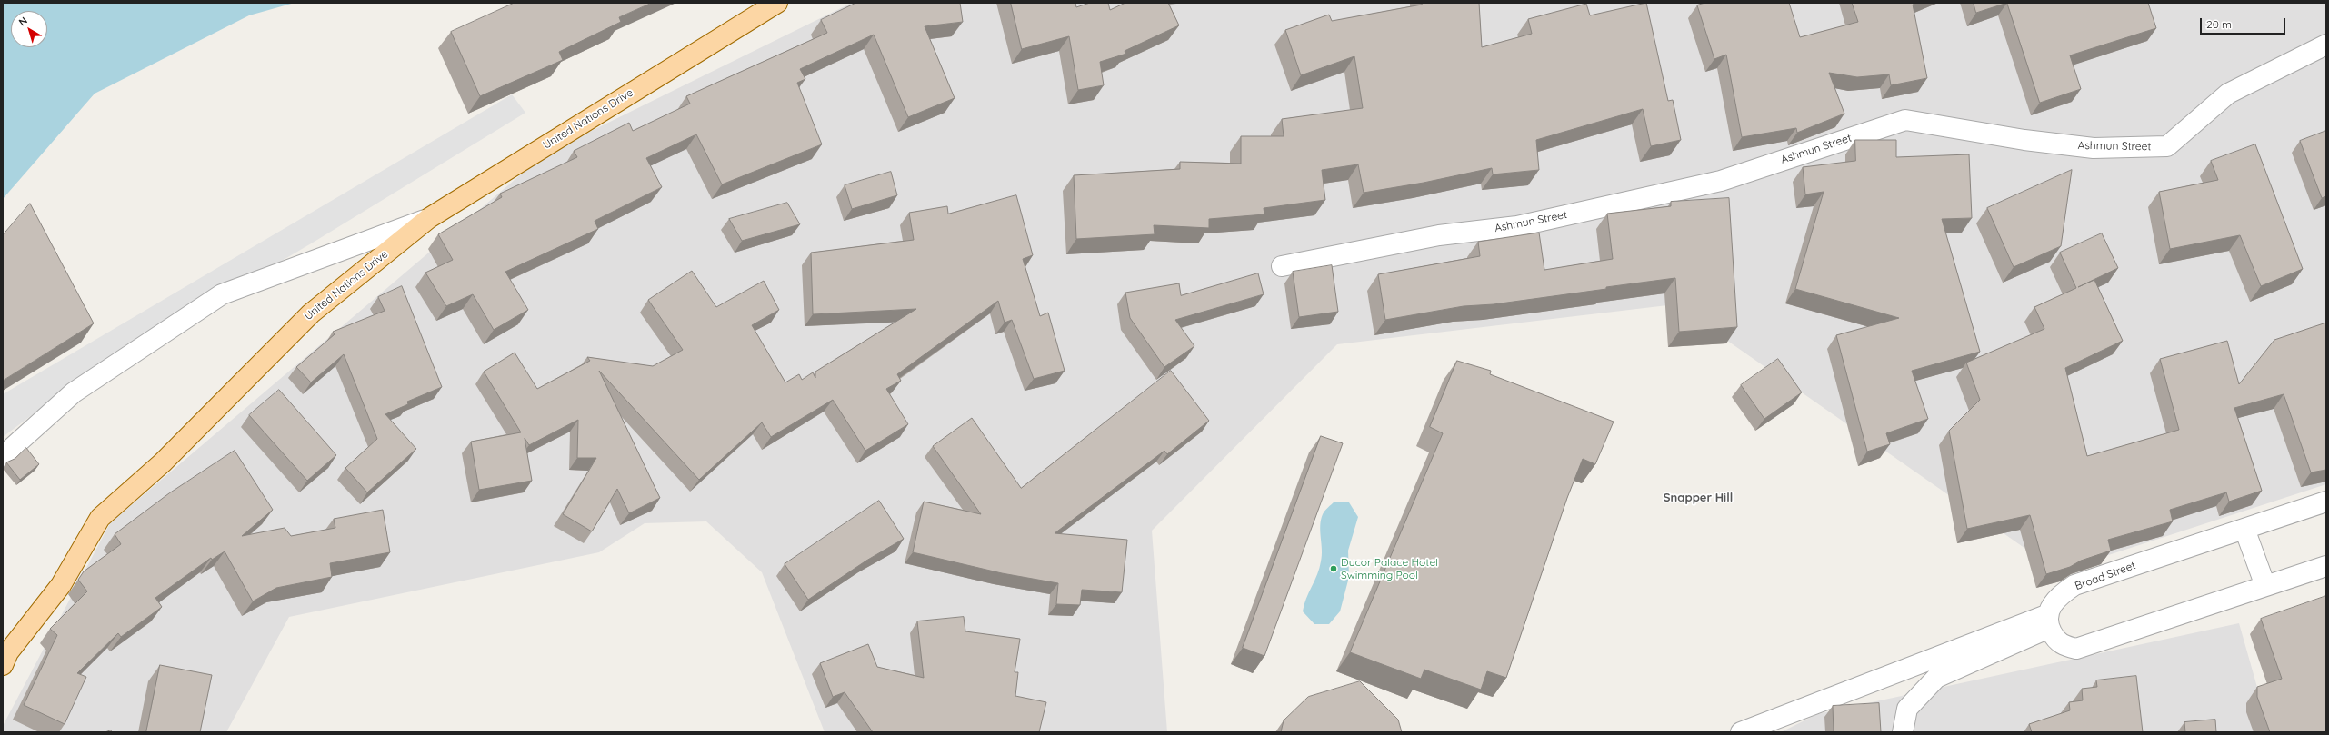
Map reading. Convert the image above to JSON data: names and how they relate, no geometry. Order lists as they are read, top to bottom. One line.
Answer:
{"streets":{"main road":["United Nations Drive"],"street":["Ashmun Street","Broad Street"]},"districts":["Snapper Hill"],"places":["Ducor Palace Hotel Swimming Pool"],"scale_bar":"20 m","north":"top left"}
